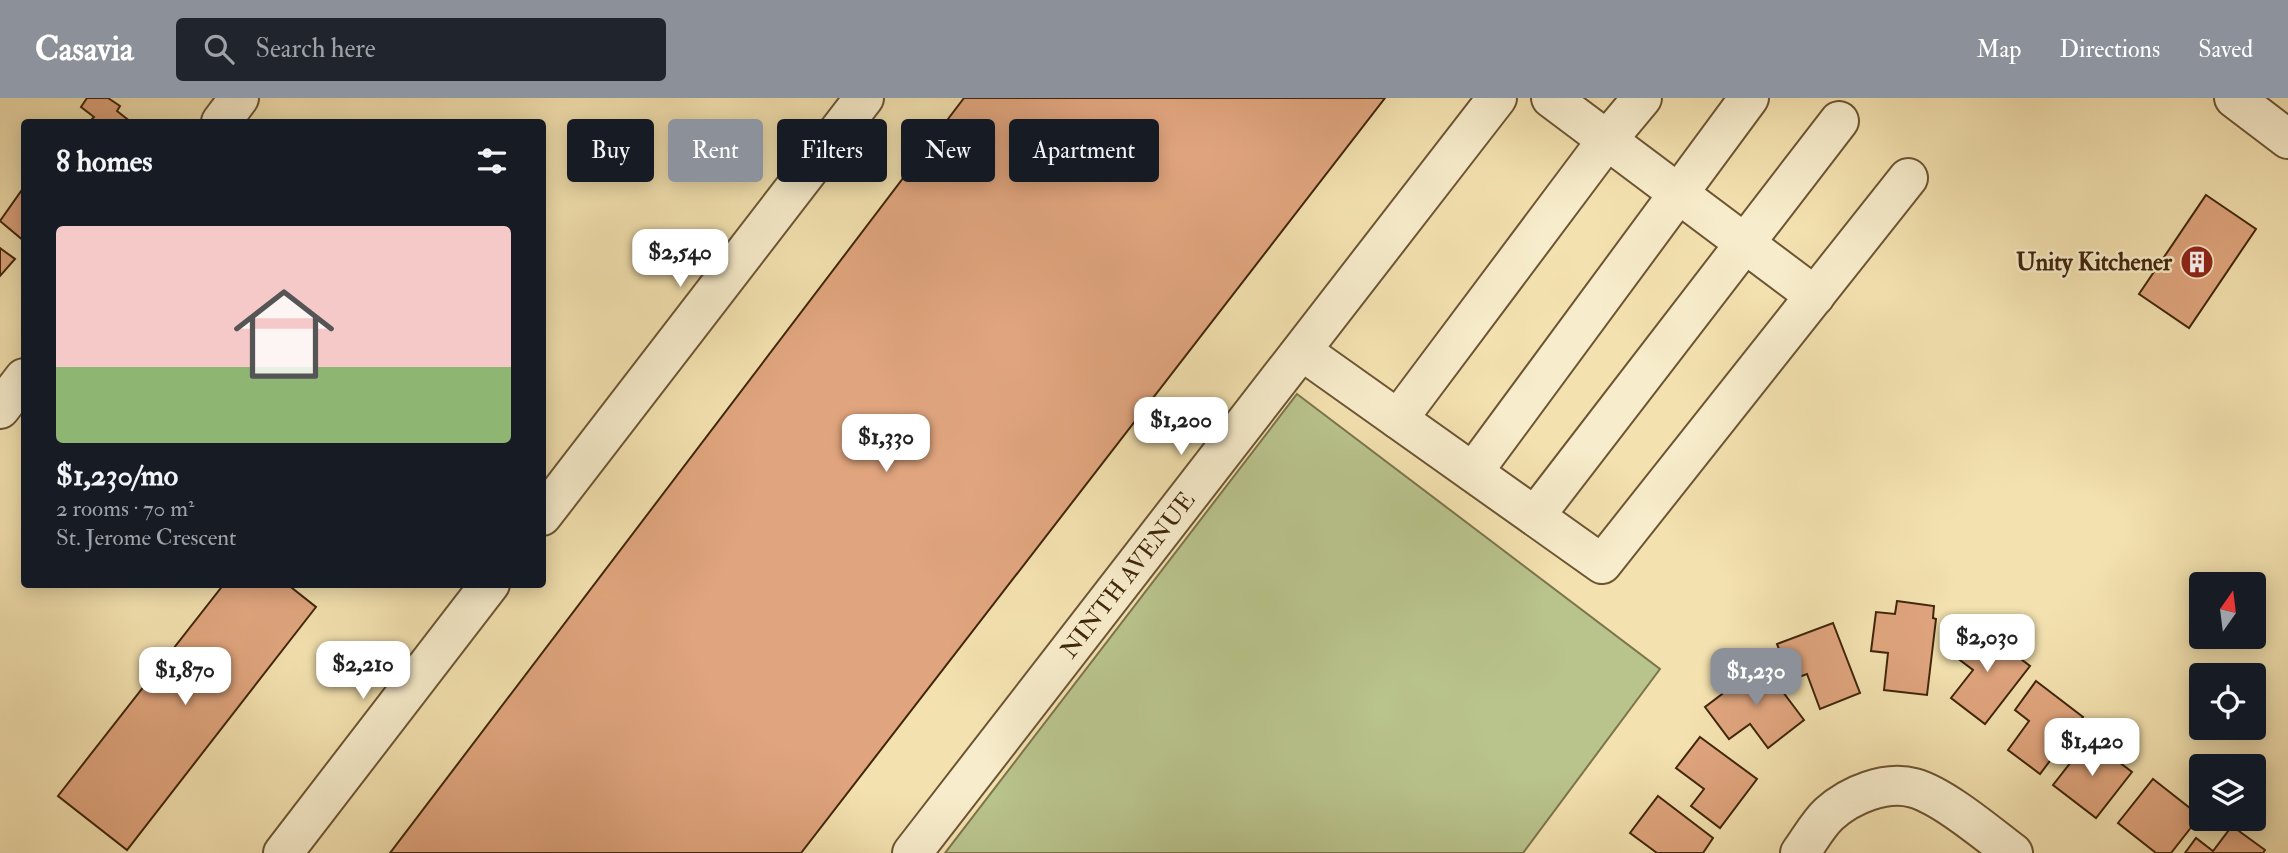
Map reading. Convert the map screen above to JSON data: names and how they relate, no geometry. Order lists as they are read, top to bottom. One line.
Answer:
{"streets":{"street":["NINTH AVENUE"]},"places":{"building":["Unity Kitchener"]},"north":"top","page":{"header":"Casavia","search":"Search here","nav":["Map","Directions","Saved"],"chip":["Buy","Rent","Filters","New","Apartment"],"heading":"8 homes","list":[{"name":"$1,230/mo","note":"2 rooms · 70 m² · St. Jerome Crescent"}],"price":["$2,540","$1,200","$1,330","$2,030","$2,210","$1,870","$1,230","$1,420"]}}
